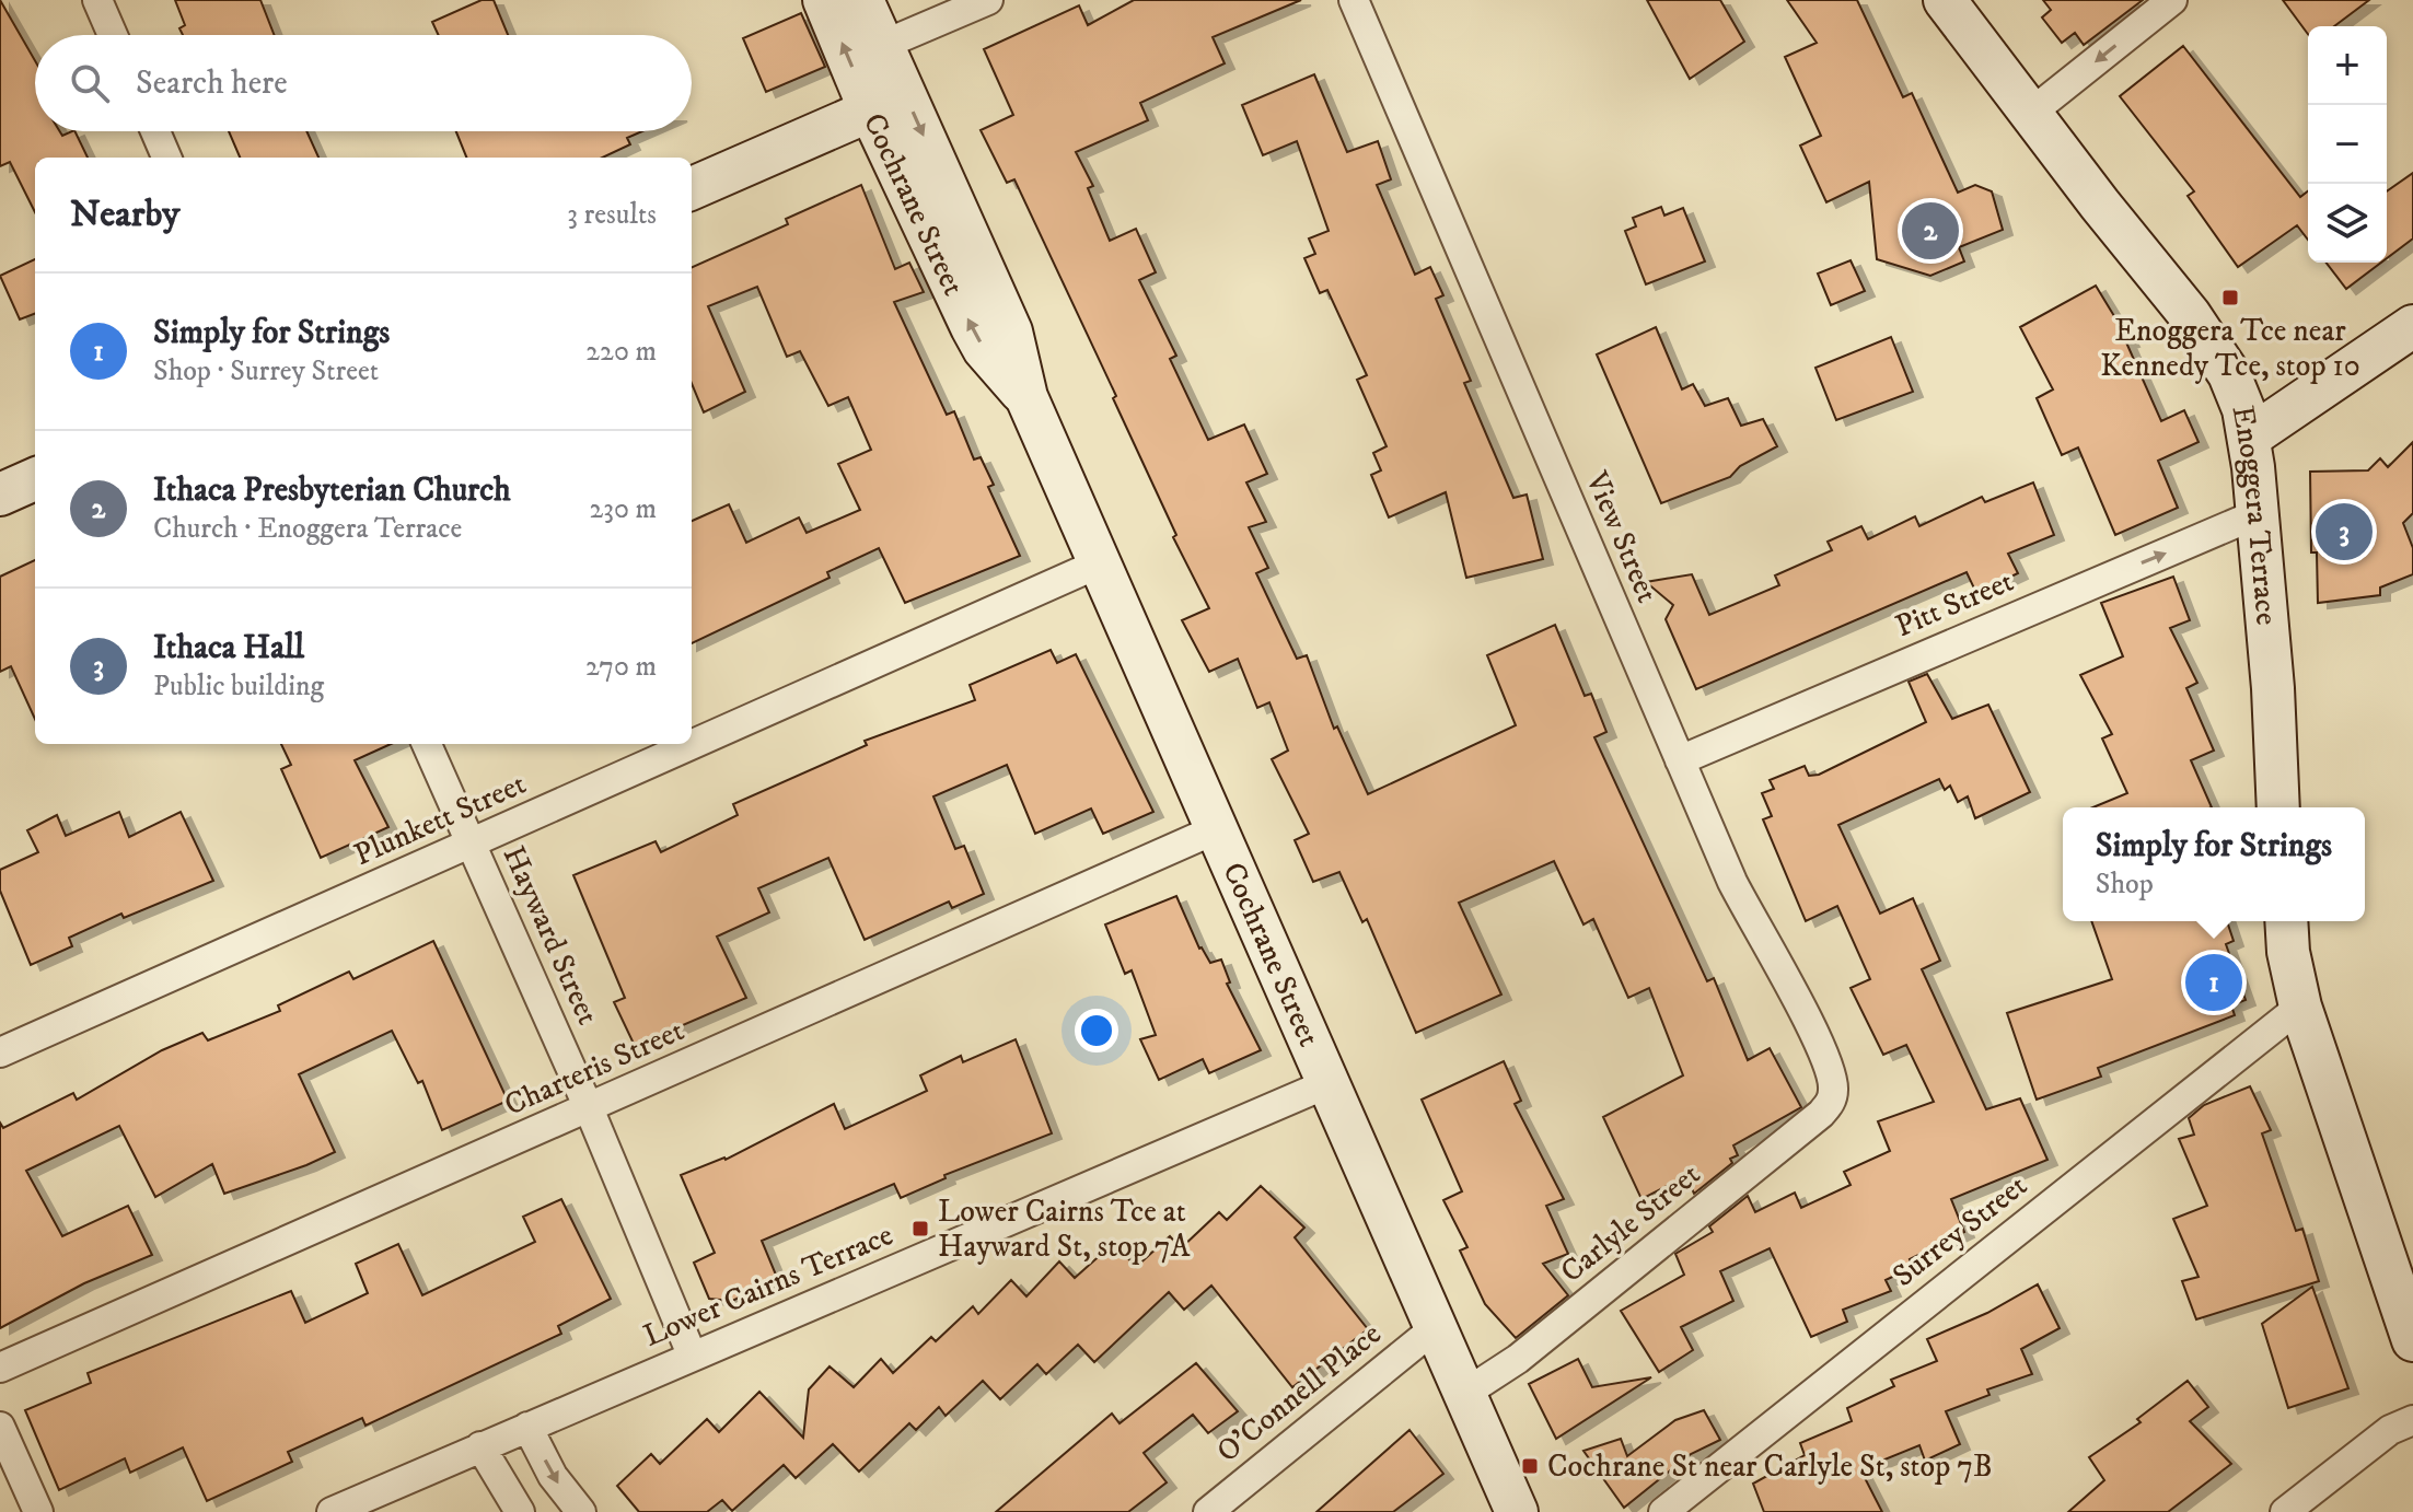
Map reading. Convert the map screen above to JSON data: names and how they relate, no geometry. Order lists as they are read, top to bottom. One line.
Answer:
{"streets":{"street":["Cochrane Street","Enoggera Terrace","View Street","Pitt Street","Plunkett Street","Hayward Street","Charteris Street","Carlyle Street","Surrey Street","Lower Cairns Terrace","O'Connell Place"]},"crossings":[["Cochrane Street","Plunkett Street"],["Cochrane Street","Charteris Street"],["Cochrane Street","Carlyle Street"],["Cochrane Street","Lower Cairns Terrace"],["Cochrane Street","O'Connell Place"],["Enoggera Terrace","Pitt Street"],["View Street","Pitt Street"],["View Street","Carlyle Street"],["Plunkett Street","Hayward Street"],["Hayward Street","Charteris Street"],["Hayward Street","Lower Cairns Terrace"]],"one_way":["Pitt Street"],"places":{"transit":["Enoggera Tce near Kennedy Tce, stop 10","Lower Cairns Tce at Hayward St, stop 7A","Cochrane St near Carlyle St, stop 7B"]},"page":{"map_buttons":["+","−"],"search":"Search here","heading":["Nearby","3 results"],"pins":["2","3","1"],"list":[{"mark":"1","name":"Simply for Strings","note":"Shop · Surrey Street","value":"220 m"},{"mark":"2","name":"Ithaca Presbyterian Church","note":"Church · Enoggera Terrace","value":"230 m"},{"mark":"3","name":"Ithaca Hall","note":"Public building","value":"270 m"}],"popup":["Simply for Strings","Shop"]}}
